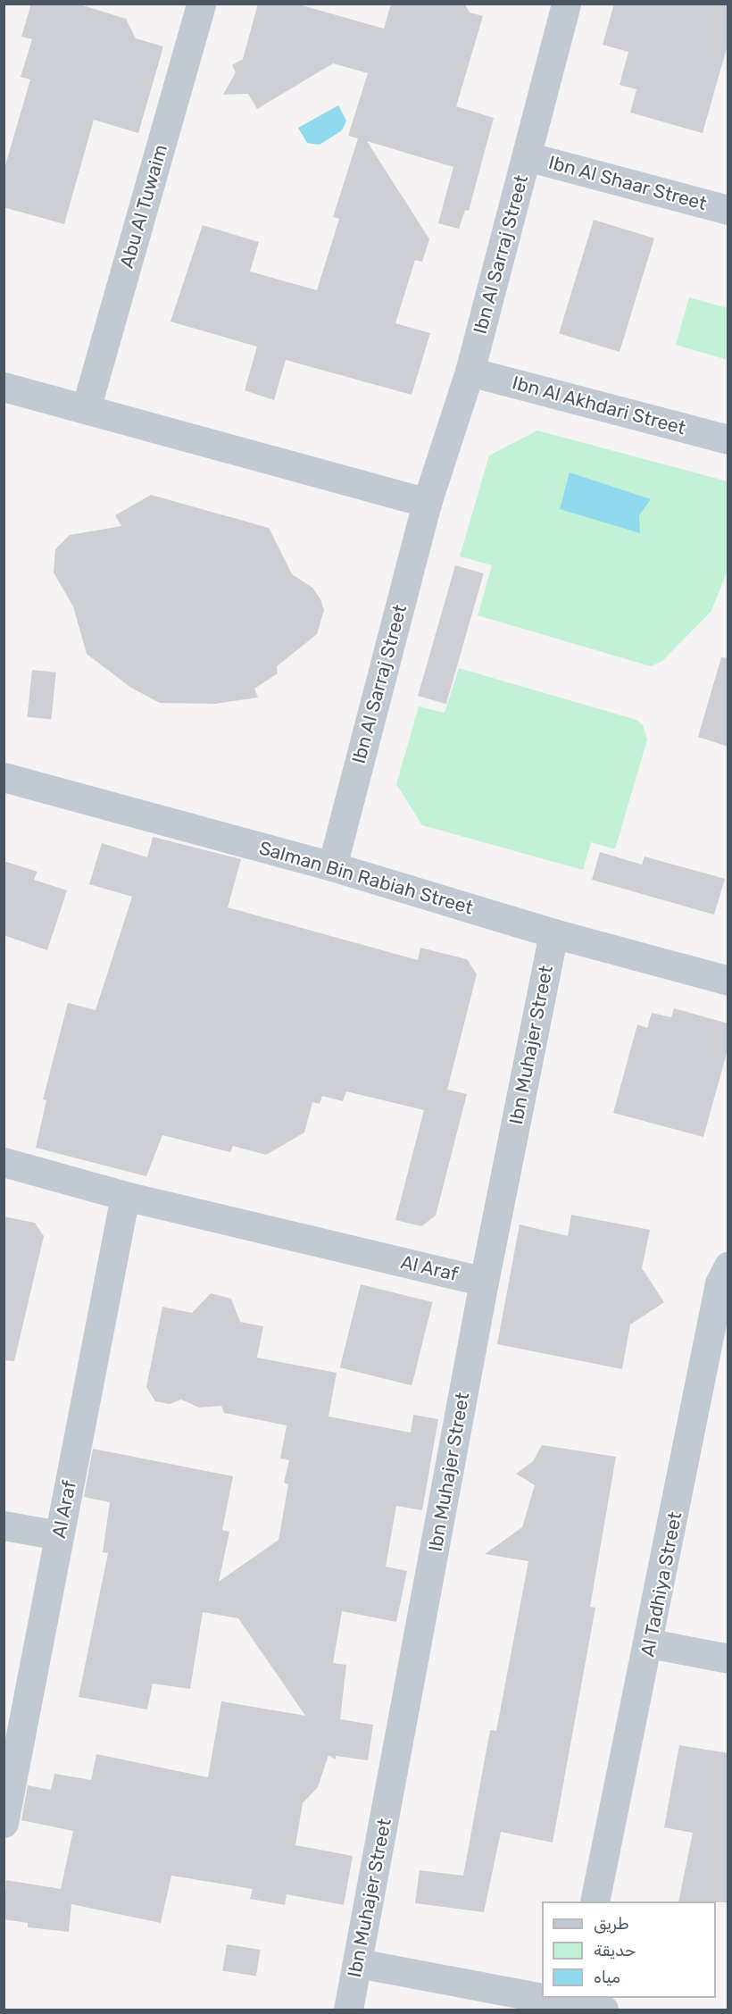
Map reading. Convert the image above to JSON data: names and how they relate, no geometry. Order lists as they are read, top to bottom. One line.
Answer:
{"streets":{"street":["Ibn Al Shaar Street","Abu Al Tuwaim","Ibn Al Sarraj Street","Ibn Al Akhdari Street","Salman Bin Rabiah Street","Ibn Muhajer Street","Al Araf","Al Tadhiya Street"]},"crossings":[["Ibn Al Shaar Street","Ibn Al Sarraj Street"],["Ibn Al Sarraj Street","Ibn Al Akhdari Street"],["Ibn Al Sarraj Street","Salman Bin Rabiah Street"],["Salman Bin Rabiah Street","Ibn Muhajer Street"],["Ibn Muhajer Street","Al Araf"]],"legend":["طريق","حديقة","مياه"]}
